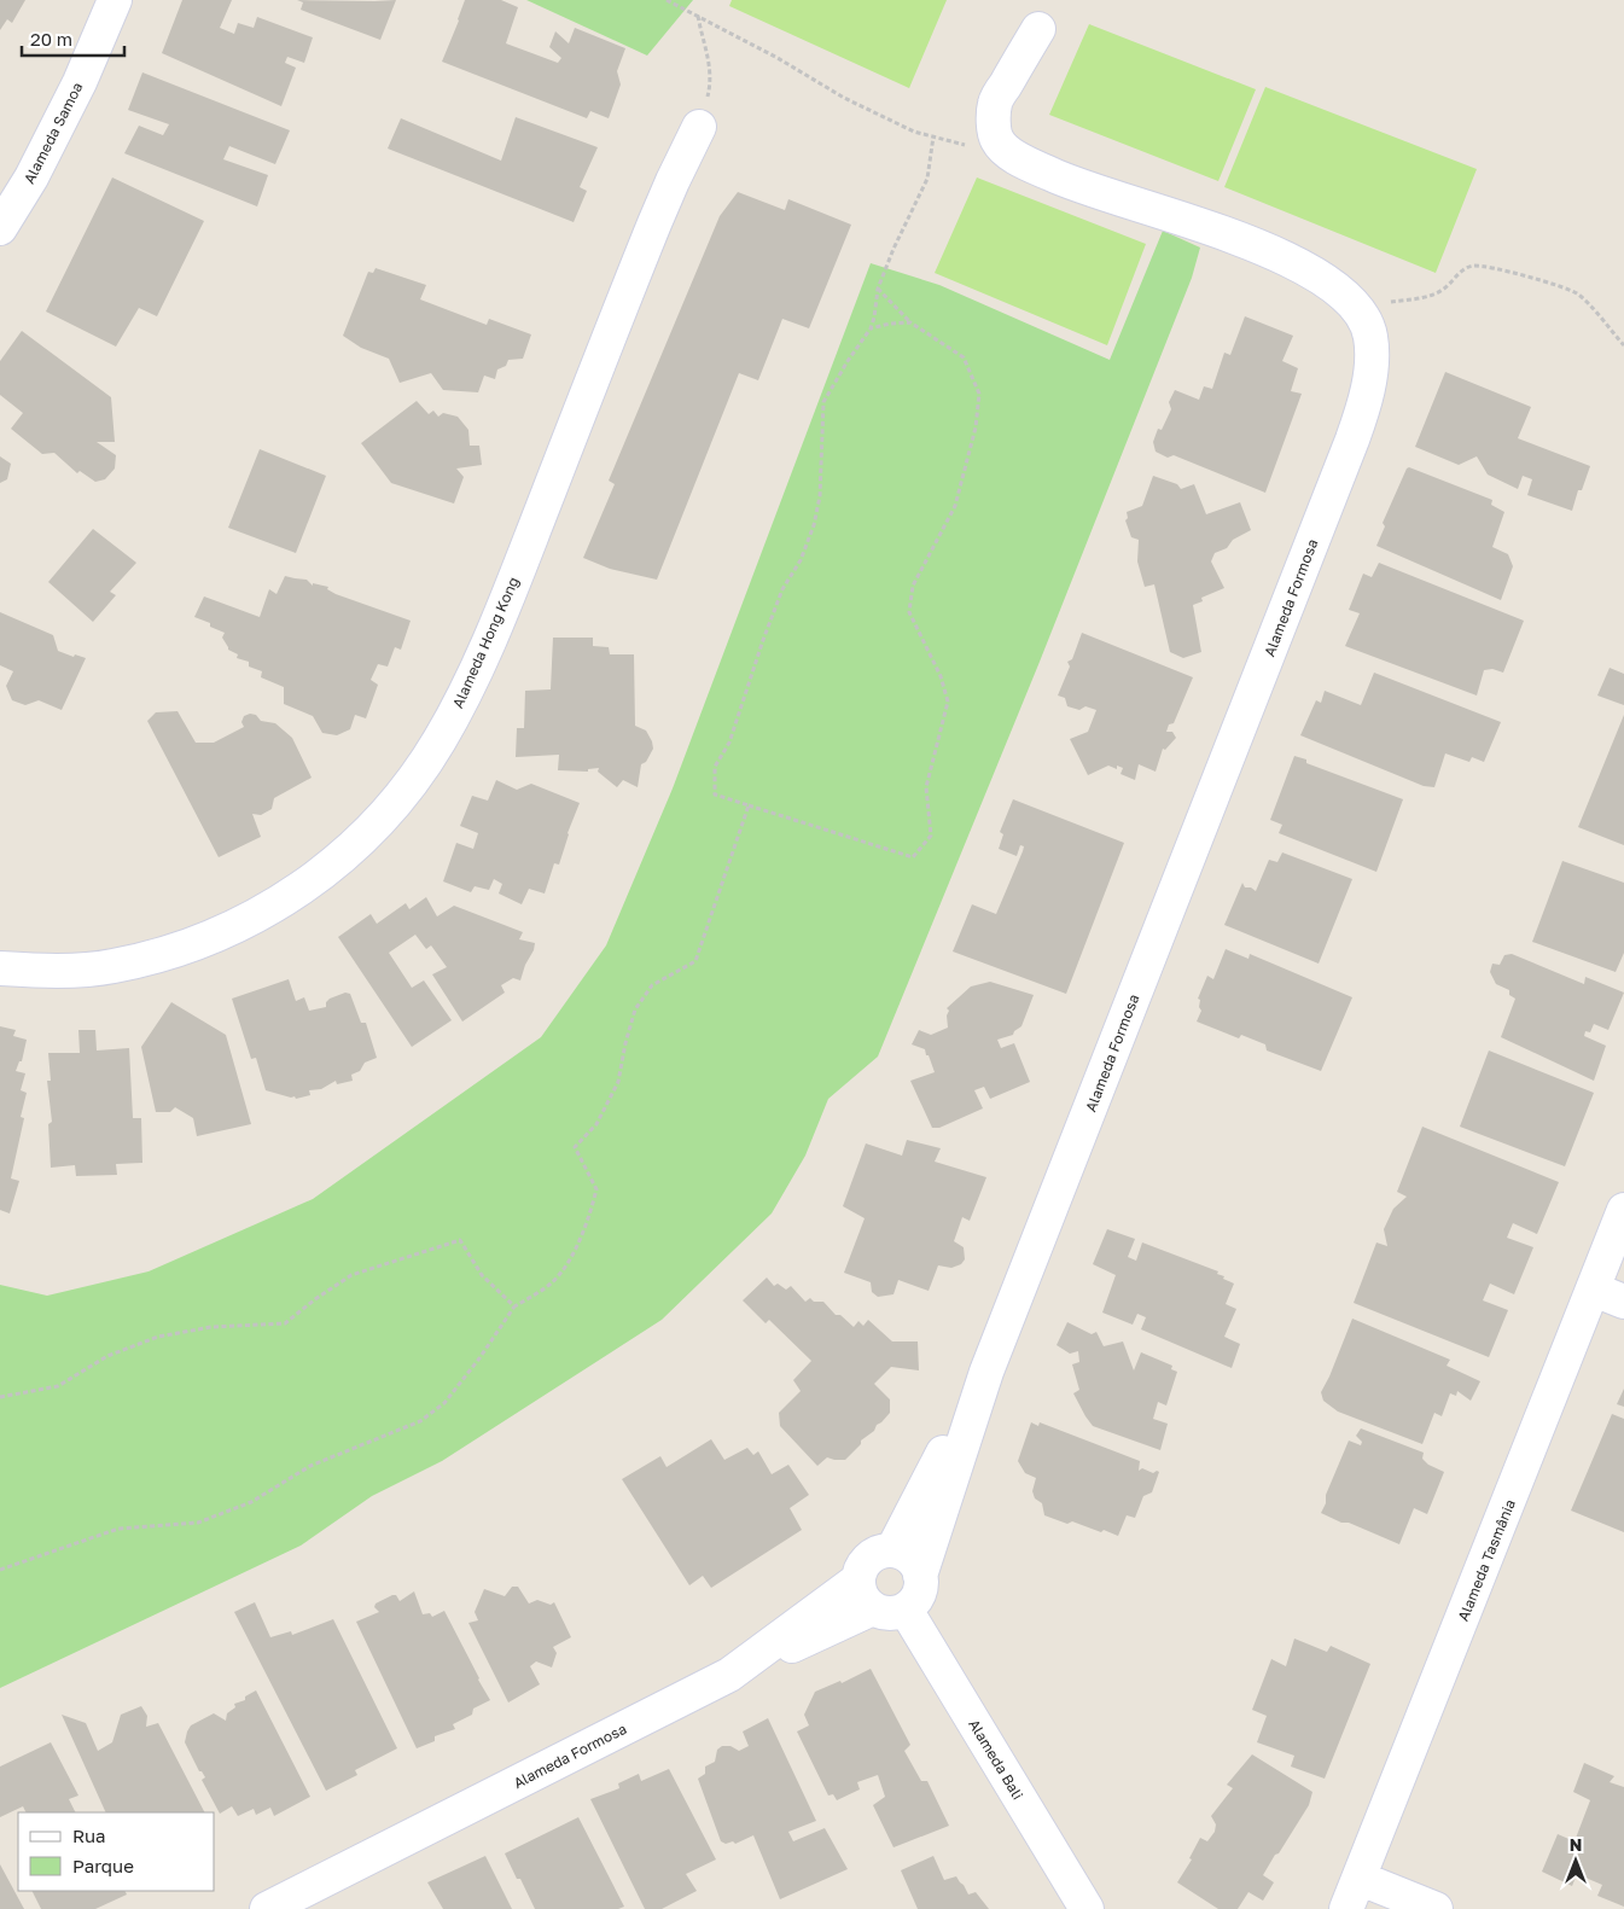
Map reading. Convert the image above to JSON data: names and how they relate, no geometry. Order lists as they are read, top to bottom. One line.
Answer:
{"streets":{"street":["Alameda Samoa","Alameda Formosa","Alameda Hong Kong","Alameda Tasmânia","Alameda Bali"]},"crossings":[["Alameda Formosa","Alameda Bali"]],"legend":["Rua","Parque"],"scale_bar":"20 m","north":"top"}
